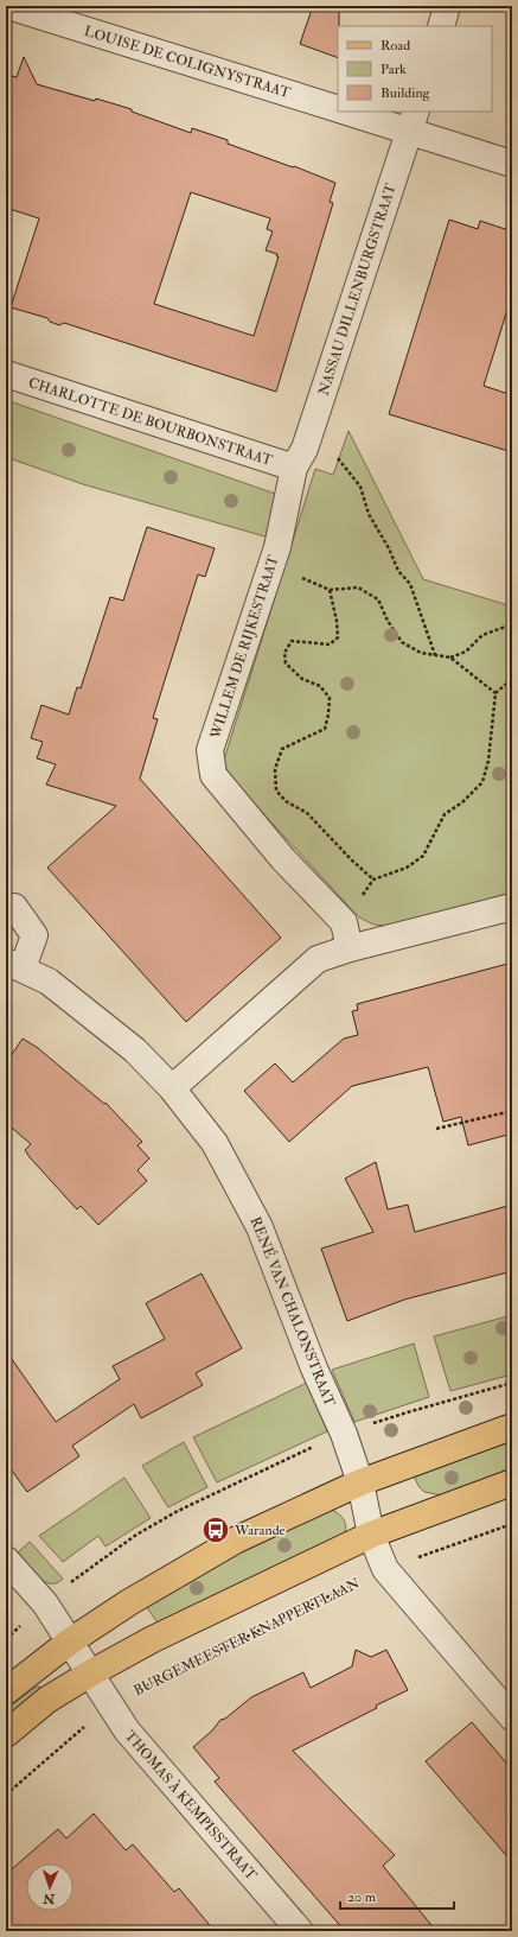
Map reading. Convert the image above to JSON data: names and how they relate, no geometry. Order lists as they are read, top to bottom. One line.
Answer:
{"streets":{"street":["LOUISE DE COLIGNYSTRAAT","NASSAU DILLENBURGSTRAAT","CHARLOTTE DE BOURBONSTRAAT","WILLEM DE RIJKESTRAAT","RENÉ VAN CHALONSTRAAT","THOMAS À KEMPISSTRAAT"],"path":["BURGEMEESTER KNAPPERTLAAN"]},"crossings":[["NASSAU DILLENBURGSTRAAT","CHARLOTTE DE BOURBONSTRAAT"],["NASSAU DILLENBURGSTRAAT","WILLEM DE RIJKESTRAAT"],["CHARLOTTE DE BOURBONSTRAAT","WILLEM DE RIJKESTRAAT"],["RENÉ VAN CHALONSTRAAT","BURGEMEESTER KNAPPERTLAAN"],["BURGEMEESTER KNAPPERTLAAN","THOMAS À KEMPISSTRAAT"]],"places":{"bus stop":["Warande"]},"legend":["Road","Park","Building"],"scale_bar":"20 m","north":"bottom"}
